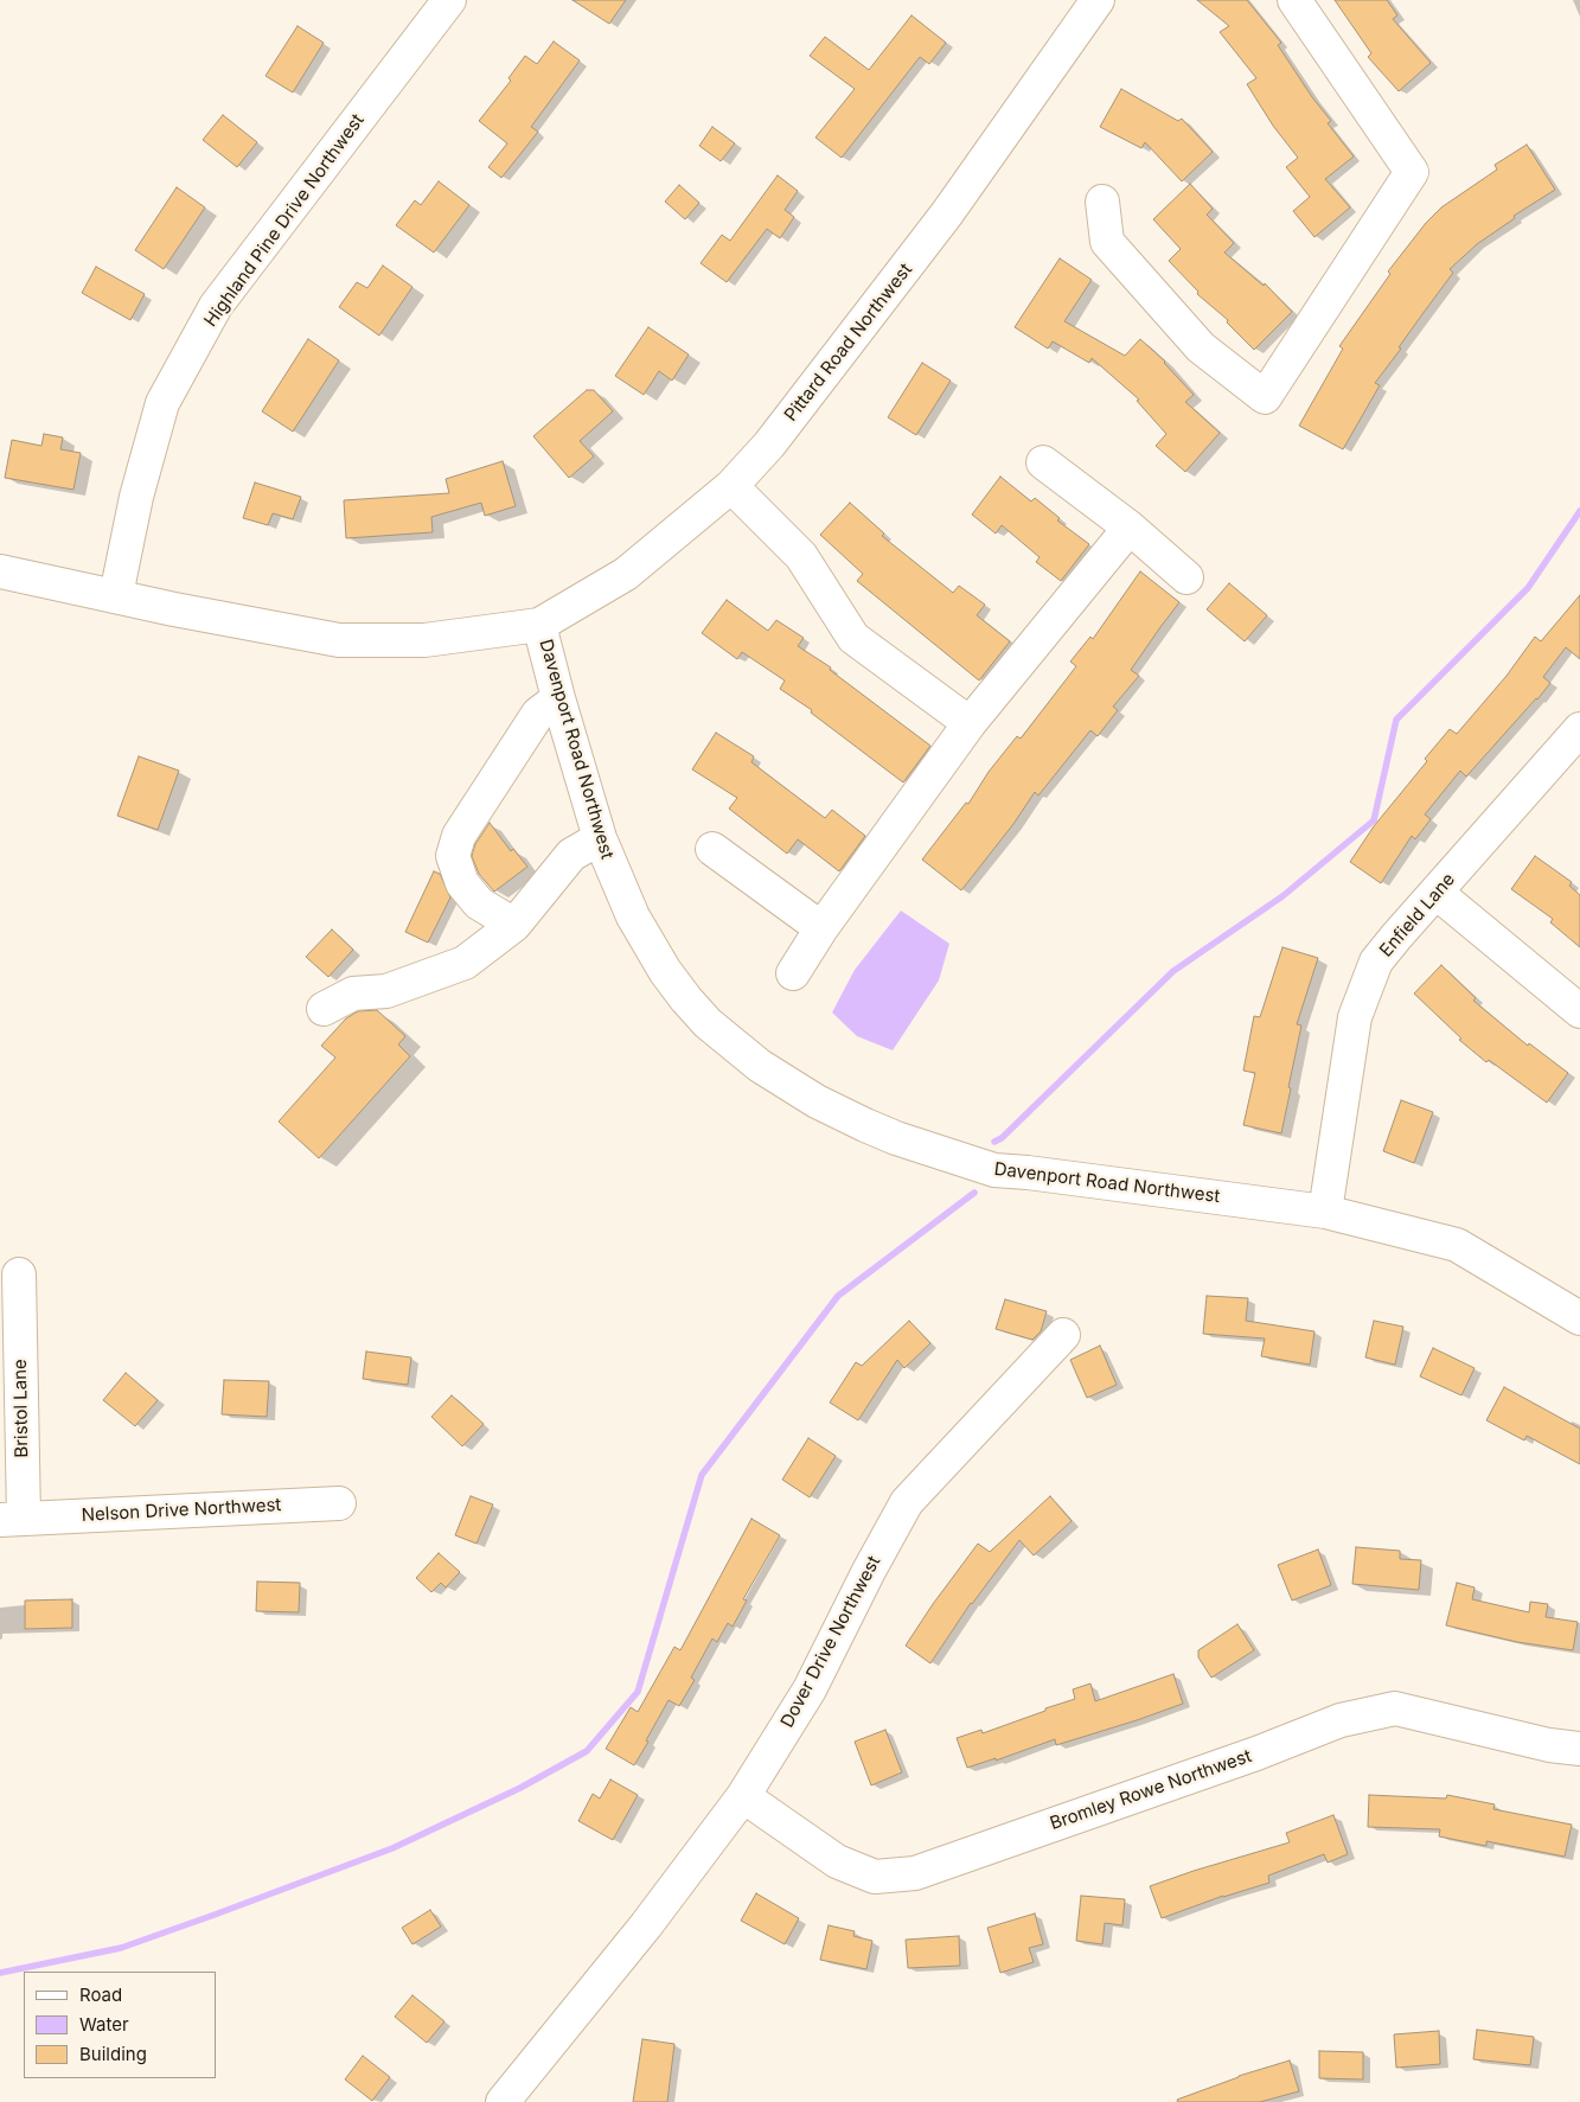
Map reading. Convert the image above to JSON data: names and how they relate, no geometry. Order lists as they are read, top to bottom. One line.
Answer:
{"streets":{"street":["Highland Pine Drive Northwest","Pittard Road Northwest","Davenport Road Northwest","Enfield Lane","Bristol Lane","Nelson Drive Northwest","Dover Drive Northwest","Bromley Rowe Northwest"]},"crossings":[["Highland Pine Drive Northwest","Davenport Road Northwest"],["Pittard Road Northwest","Davenport Road Northwest"],["Davenport Road Northwest","Enfield Lane"],["Bristol Lane","Nelson Drive Northwest"],["Dover Drive Northwest","Bromley Rowe Northwest"]],"legend":["Road","Water","Building"]}
